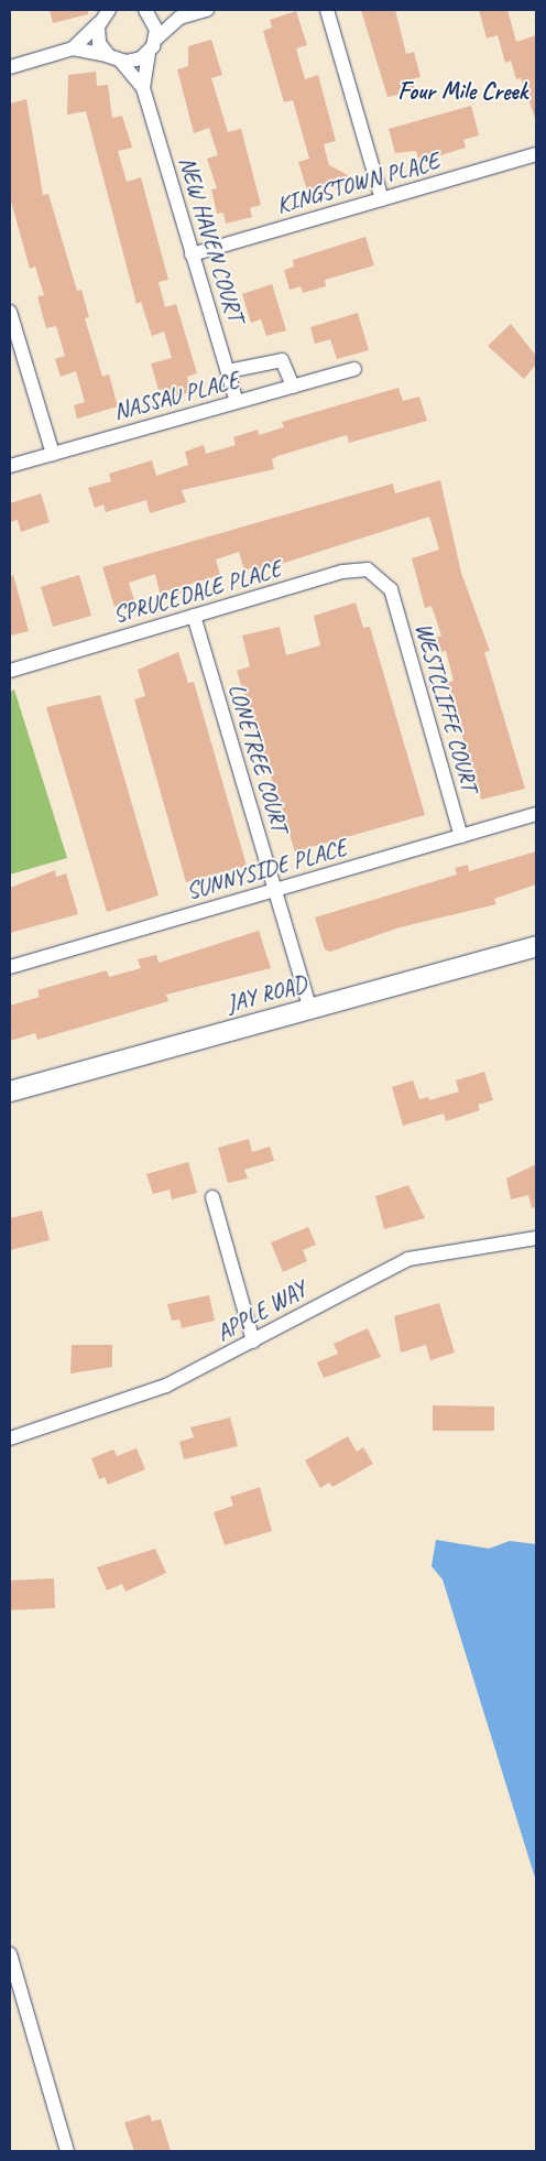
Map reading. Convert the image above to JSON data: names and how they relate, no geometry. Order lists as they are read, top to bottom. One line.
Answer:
{"streets":{"street":["KINGSTOWN PLACE","NEW HAVEN COURT","NASSAU PLACE","SPRUCEDALE PLACE","WESTCLIFFE COURT","LONETREE COURT","SUNNYSIDE PLACE","JAY ROAD","APPLE WAY"]},"crossings":[["KINGSTOWN PLACE","NEW HAVEN COURT"],["NEW HAVEN COURT","NASSAU PLACE"],["SPRUCEDALE PLACE","WESTCLIFFE COURT"],["SPRUCEDALE PLACE","LONETREE COURT"],["WESTCLIFFE COURT","SUNNYSIDE PLACE"],["LONETREE COURT","SUNNYSIDE PLACE"],["LONETREE COURT","JAY ROAD"]],"districts":["Four Mile Creek"]}
